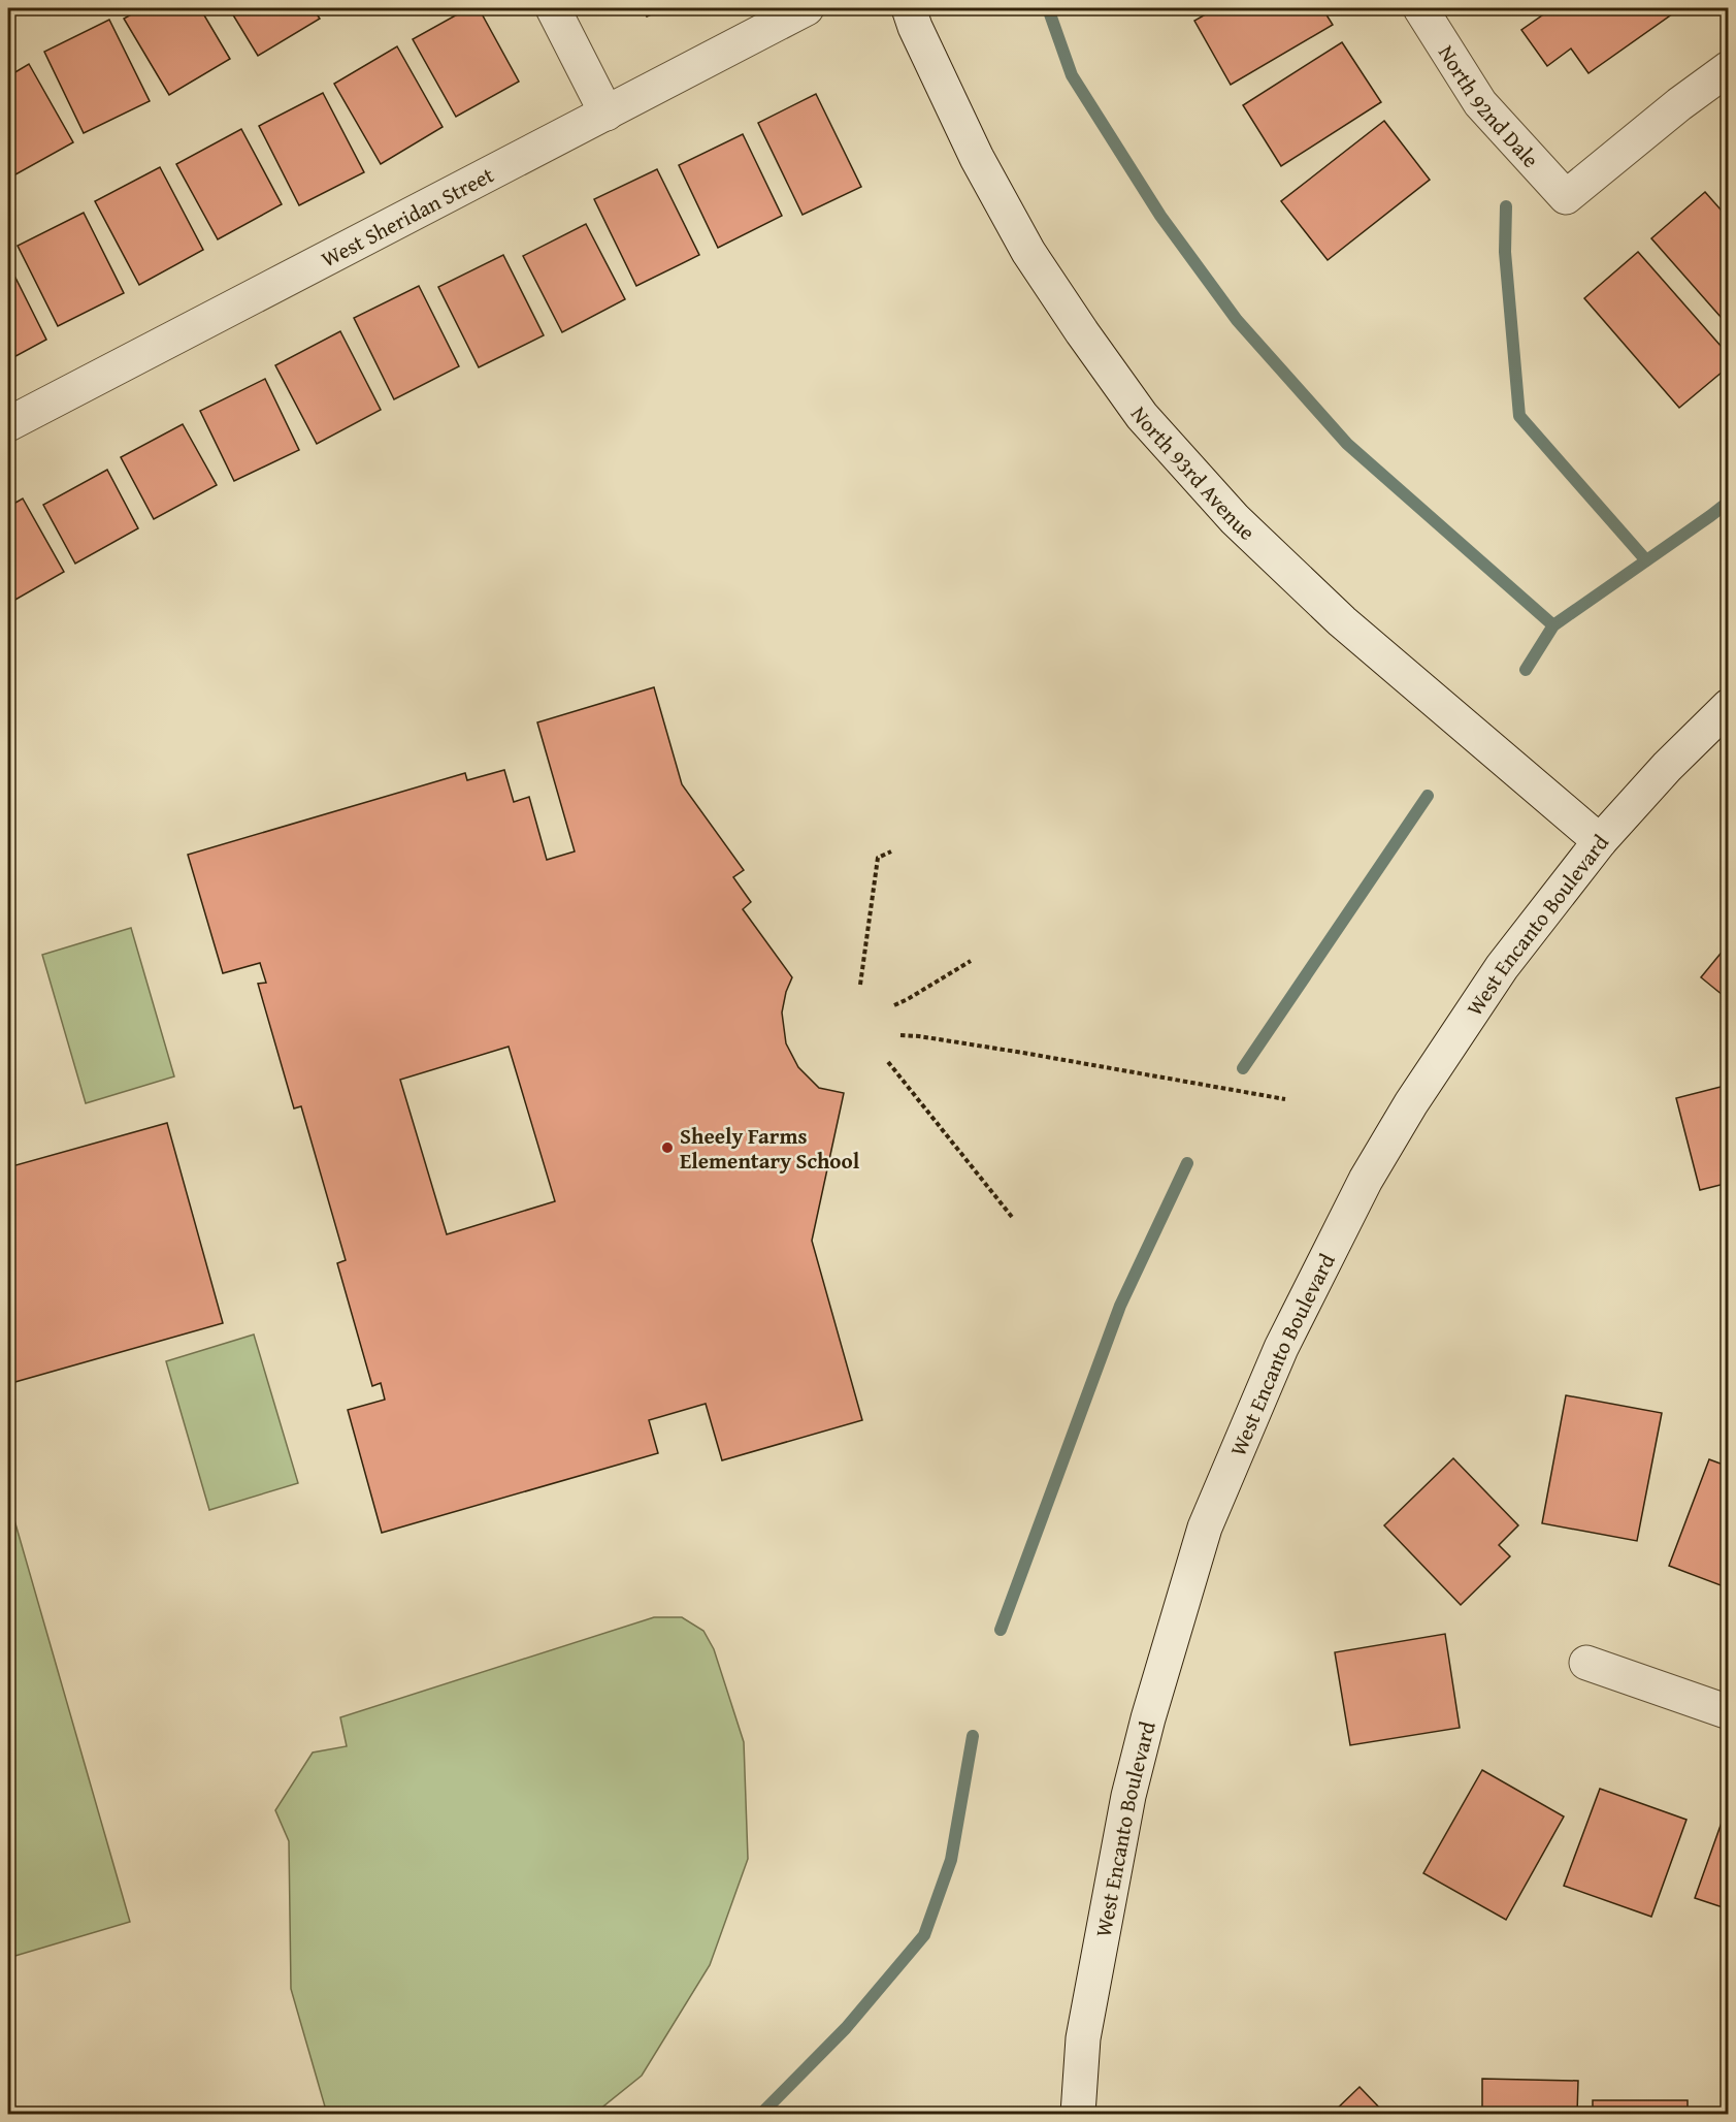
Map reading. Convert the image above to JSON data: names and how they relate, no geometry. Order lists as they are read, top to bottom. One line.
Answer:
{"streets":{"street":["North 92nd Dale","West Sheridan Street","North 93rd Avenue","West Encanto Boulevard"]},"crossings":[["North 93rd Avenue","West Encanto Boulevard"]],"places":["Sheely Farms Elementary School"]}
